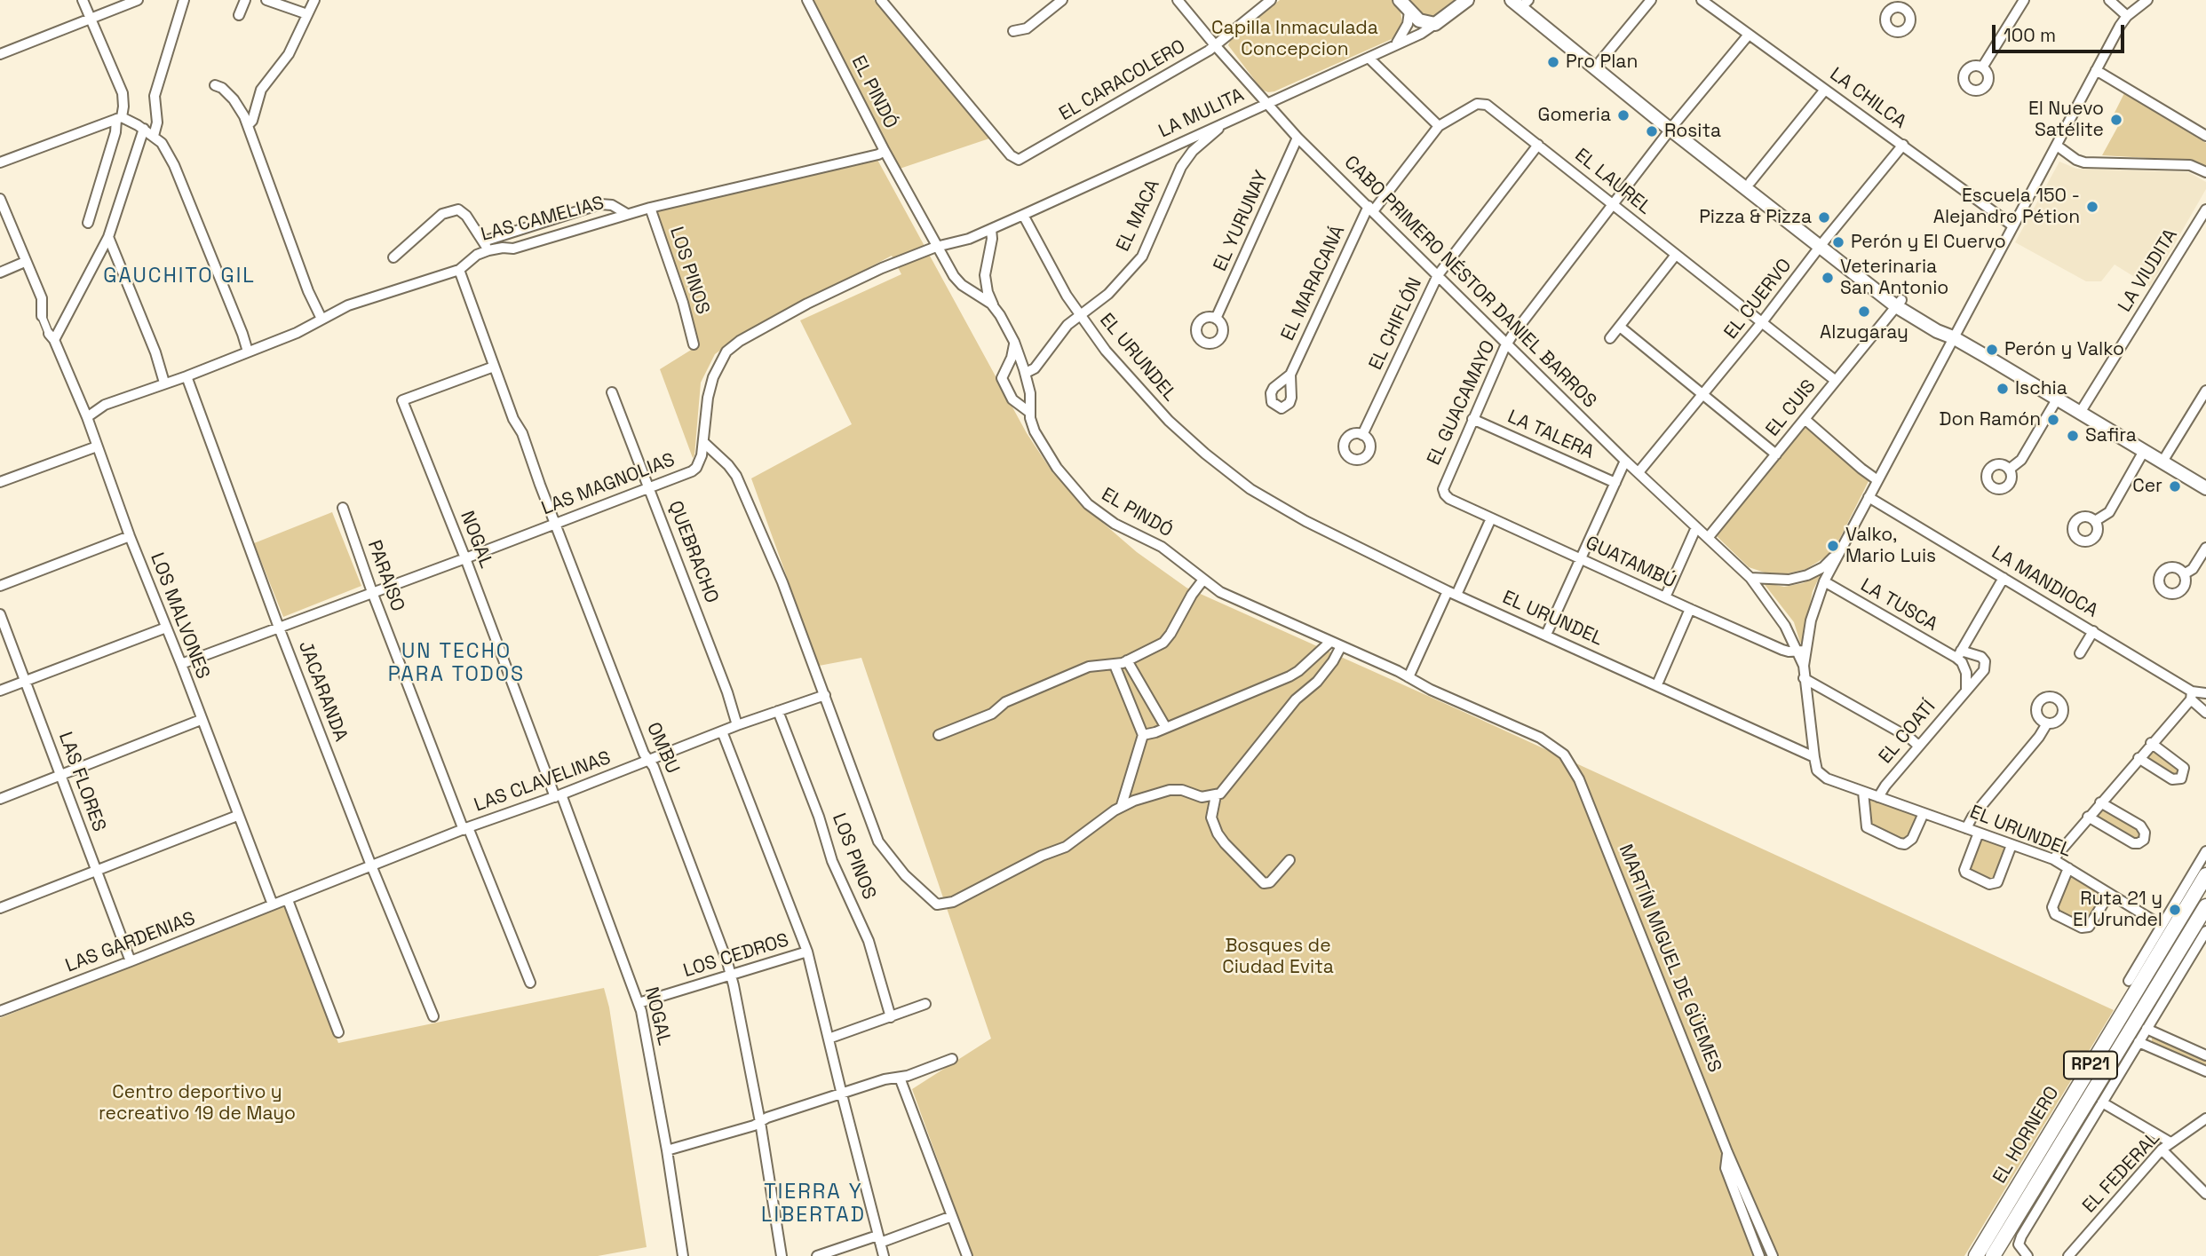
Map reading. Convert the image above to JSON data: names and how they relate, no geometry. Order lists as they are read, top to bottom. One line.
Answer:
{"streets":{"main road":["RP21","EL HORNERO"],"street":["EL CARACOLERO","EL PINDÓ","LA CHILCA","LA MULITA","EL LAUREL","EL MACA","LAS CAMELIAS","EL YURUNAY","LOS PINOS","LA VIUDITA","CABO PRIMERO NÉSTOR DANIEL BARROS","EL MARACANÁ","EL CUERVO","EL CHIFLÓN","EL URUNDEL","EL GUACAMAYO","EL CUIS","LA TALERA","LAS MAGNOLIAS","NOGAL","QUEBRACHO","GUATAMBÚ","PARAISO","LA MANDIOCA","LA TUSCA","LOS MALVONES","JACARANDA","EL COATÍ","OMBU","LAS FLORES","LAS CLAVELINAS","LAS GARDENIAS","LOS CEDROS","MARTÍN MIGUEL DE GÜEMES","EL FEDERAL"]},"crossings":[["EL CARACOLERO","CABO PRIMERO NÉSTOR DANIEL BARROS"],["EL PINDÓ","EL MACA"],["EL PINDÓ","LAS CAMELIAS"],["EL PINDÓ","LAS MAGNOLIAS"],["EL PINDÓ","MARTÍN MIGUEL DE GÜEMES"],["LA CHILCA","EL CUERVO"],["LA CHILCA","EL GUACAMAYO"],["LA MULITA","EL MACA"],["LA MULITA","CABO PRIMERO NÉSTOR DANIEL BARROS"],["LA MULITA","EL URUNDEL"],["LA MULITA","LAS MAGNOLIAS"],["EL LAUREL","EL MARACANÁ"],["EL LAUREL","EL CUERVO"],["EL LAUREL","EL CHIFLÓN"],["EL LAUREL","EL GUACAMAYO"],["EL LAUREL","EL CUIS"],["EL MACA","EL URUNDEL"],["LAS CAMELIAS","LOS PINOS"],["LAS CAMELIAS","LOS MALVONES"],["LAS CAMELIAS","JACARANDA"],["LAS CAMELIAS","OMBU"],["EL YURUNAY","CABO PRIMERO NÉSTOR DANIEL BARROS"],["LOS PINOS","LAS CLAVELINAS"],["CABO PRIMERO NÉSTOR DANIEL BARROS","EL MARACANÁ"],["CABO PRIMERO NÉSTOR DANIEL BARROS","EL CUERVO"],["CABO PRIMERO NÉSTOR DANIEL BARROS","EL CHIFLÓN"],["CABO PRIMERO NÉSTOR DANIEL BARROS","EL GUACAMAYO"],["CABO PRIMERO NÉSTOR DANIEL BARROS","EL CUIS"],["CABO PRIMERO NÉSTOR DANIEL BARROS","GUATAMBÚ"],["EL URUNDEL","LAS MAGNOLIAS"],["EL URUNDEL","EL COATÍ"],["EL GUACAMAYO","LA TALERA"],["EL GUACAMAYO","GUATAMBÚ"],["LAS MAGNOLIAS","NOGAL"],["LAS MAGNOLIAS","QUEBRACHO"],["LAS MAGNOLIAS","PARAISO"],["LAS MAGNOLIAS","LOS MALVONES"],["LAS MAGNOLIAS","JACARANDA"],["LAS MAGNOLIAS","OMBU"],["NOGAL","OMBU"],["NOGAL","LAS CLAVELINAS"],["NOGAL","LOS CEDROS"],["QUEBRACHO","LAS CLAVELINAS"],["PARAISO","LAS CLAVELINAS"],["LA TUSCA","EL COATÍ"],["LOS MALVONES","LAS CLAVELINAS"],["LOS MALVONES","LAS GARDENIAS"],["JACARANDA","LAS CLAVELINAS"],["OMBU","LAS CLAVELINAS"],["OMBU","LOS CEDROS"],["LAS FLORES","LAS GARDENIAS"],["LAS CLAVELINAS","LAS GARDENIAS"]],"districts":["GAUCHITO GIL","UN TECHO PARA TODOS","TIERRA Y LIBERTAD"],"parks":["Capilla Inmaculada Concepcion","Bosques de Ciudad Evita","Centro deportivo y recreativo 19 de Mayo"],"places":["Pro Plan","Gomeria","El Nuevo Satélite","Rosita","Escuela 150 - Alejandro Pétion","Pizza & Pizza","Perón y El Cuervo","Veterinaria San Antonio","Alzugaray","Perón y Valko","Ischia","Don Ramón","Safira","Cer","Valko, Mario Luis","Ruta 21 y El Urundel"],"scale_bar":"100 m"}
